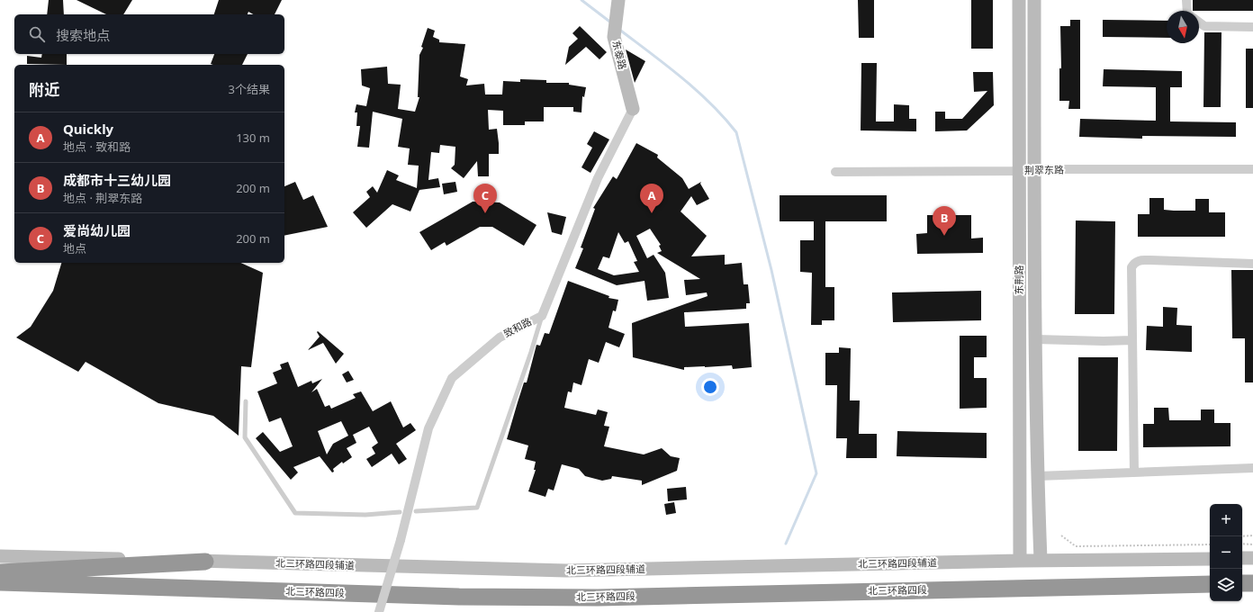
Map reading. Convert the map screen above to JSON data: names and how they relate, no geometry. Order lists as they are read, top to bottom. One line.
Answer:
{"streets":{"highway":["北三环路四段"],"street":["东泰路","荆翠东路","东荆路","致和路","北三环路四段辅道"]},"crossings":[["东泰路","致和路"],["荆翠东路","东荆路"],["东荆路","北三环路四段辅道"]],"north":"bottom","page":{"search":"搜索地点","heading":["附近","3个结果"],"list":[{"mark":"A","name":"Quickly","note":"地点 · 致和路","value":"130 m"},{"mark":"B","name":"成都市十三幼儿园","note":"地点 · 荆翠东路","value":"200 m"},{"mark":"C","name":"爱尚幼儿园","note":"地点","value":"200 m"}],"pins":["A","C","B"],"map_buttons":["+","−"]}}
